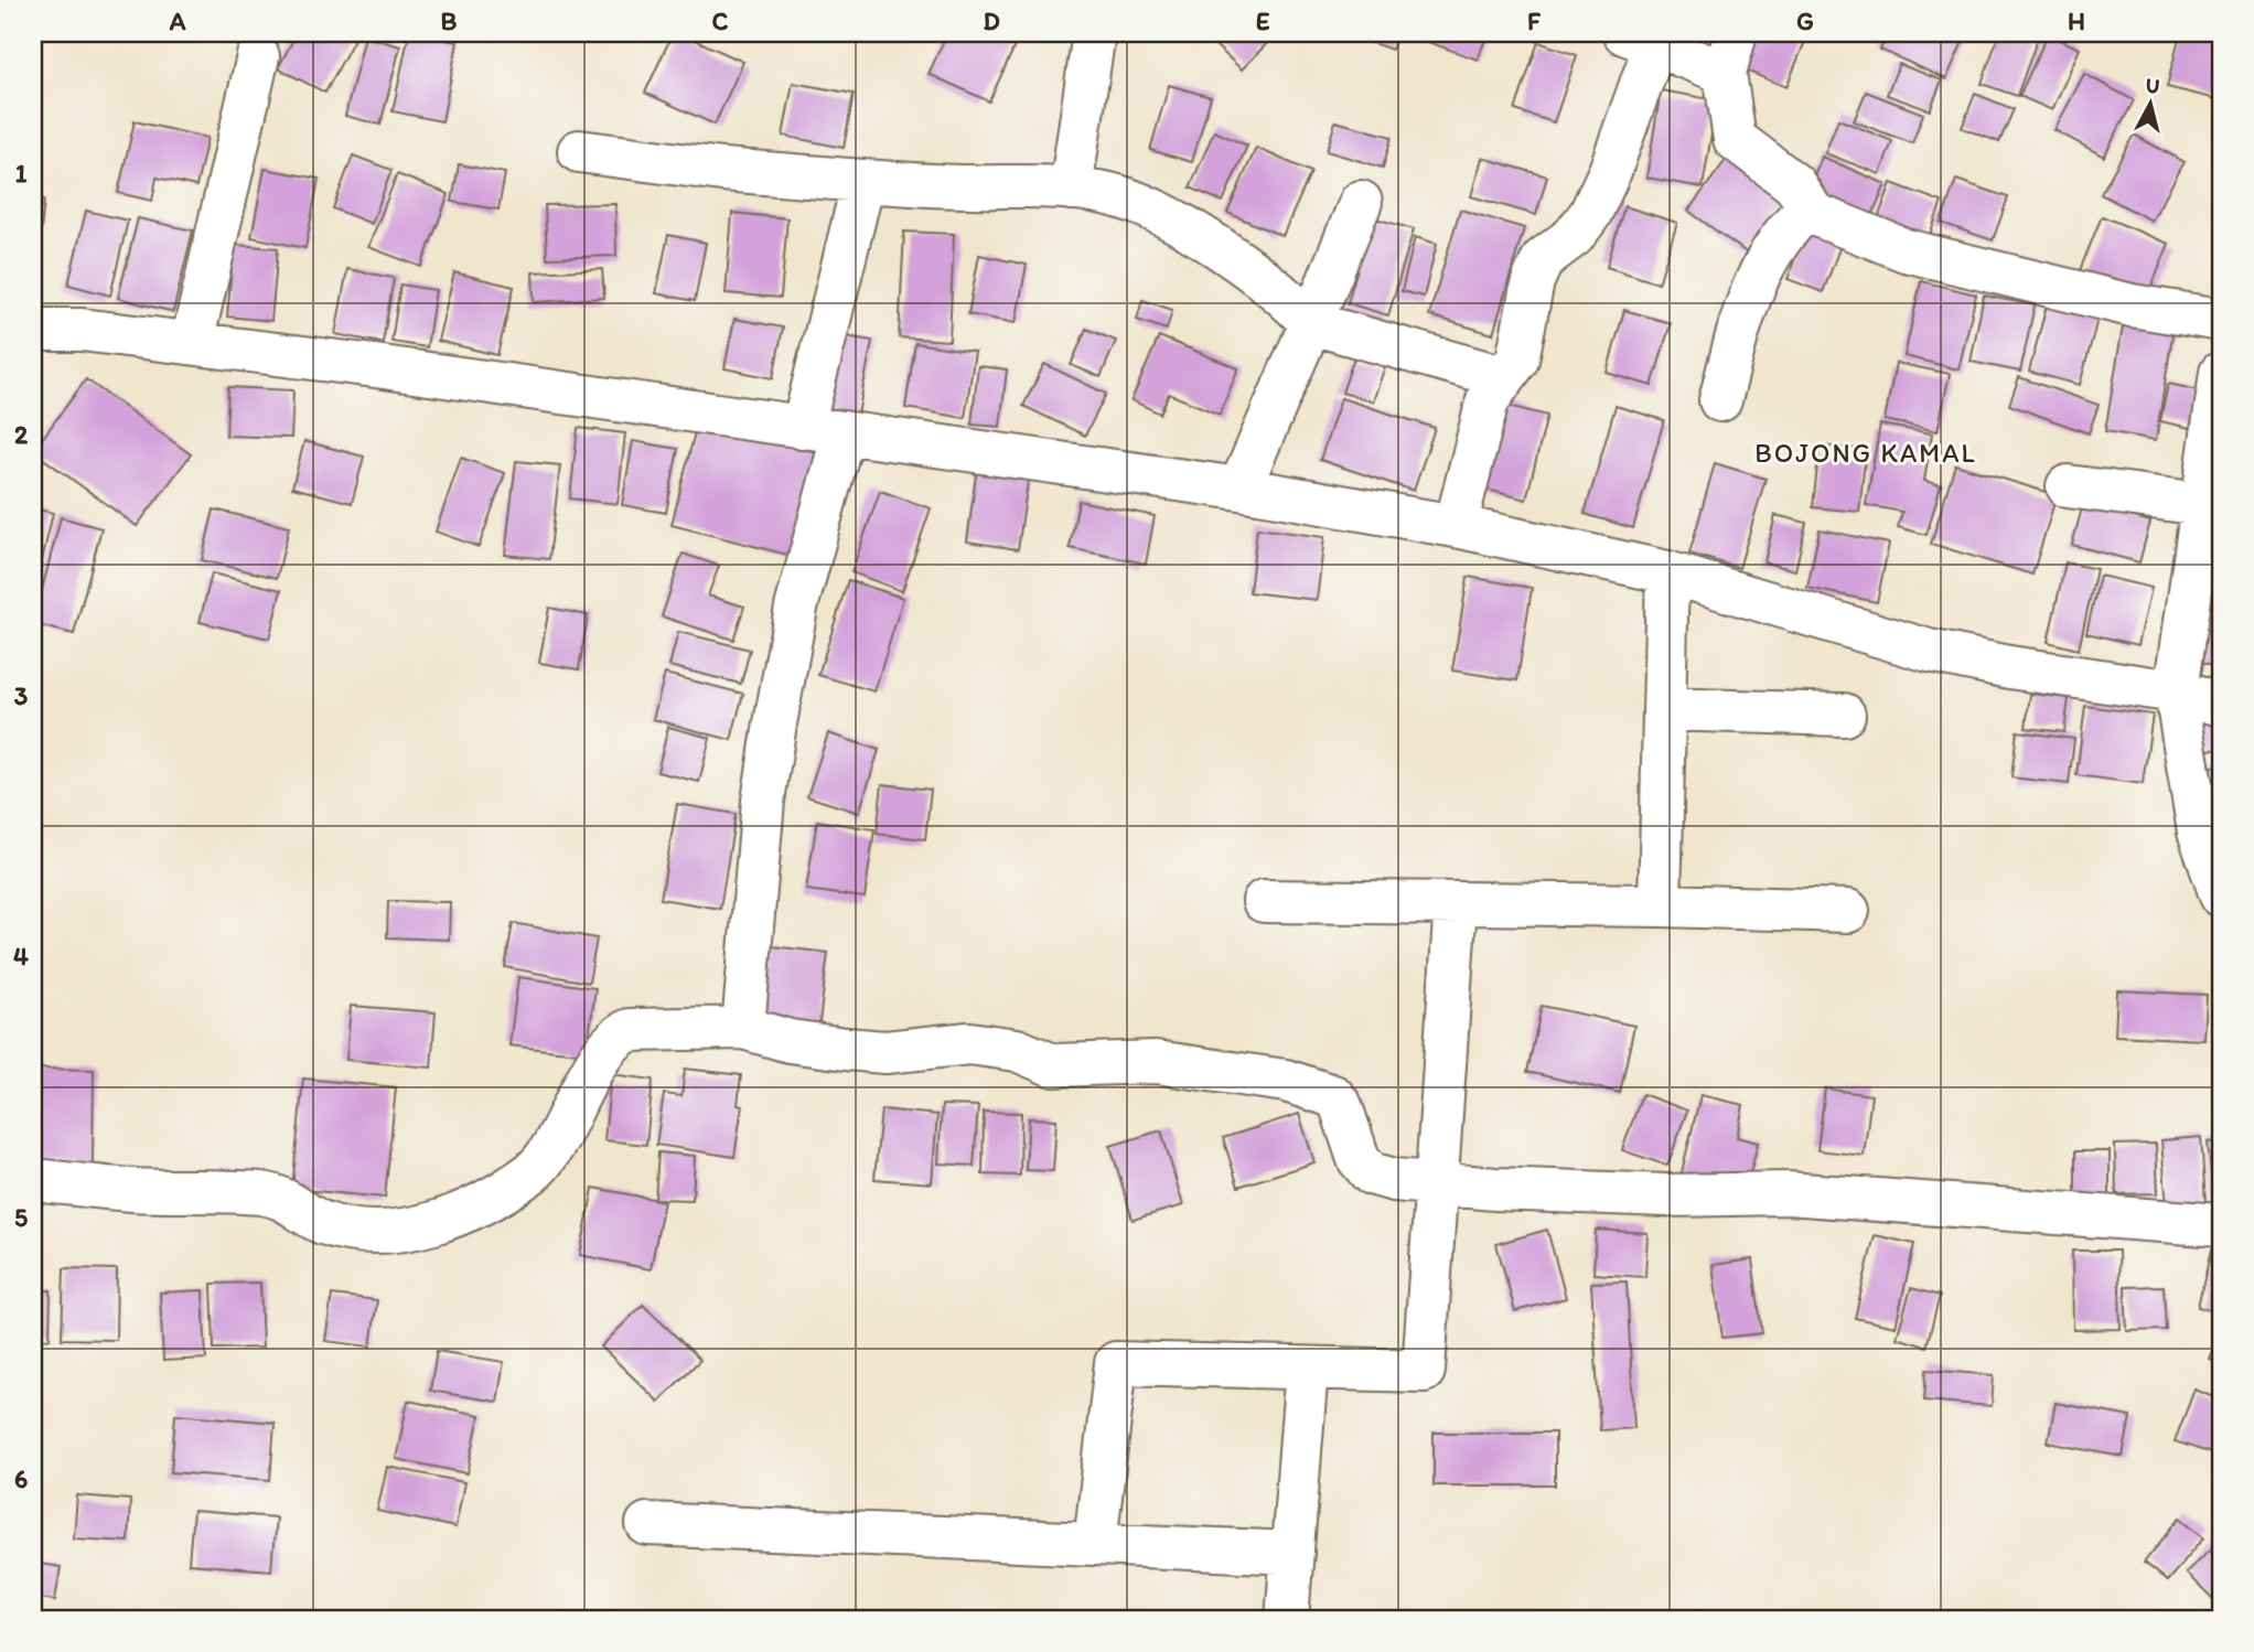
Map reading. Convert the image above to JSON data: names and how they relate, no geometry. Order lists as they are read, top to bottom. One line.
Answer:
{"districts":["BOJONG KAMAL"],"north":"top","grid":{"columns":["A","B","C","D","E","F","G","H"],"rows":["1","2","3","4","5","6"]}}
